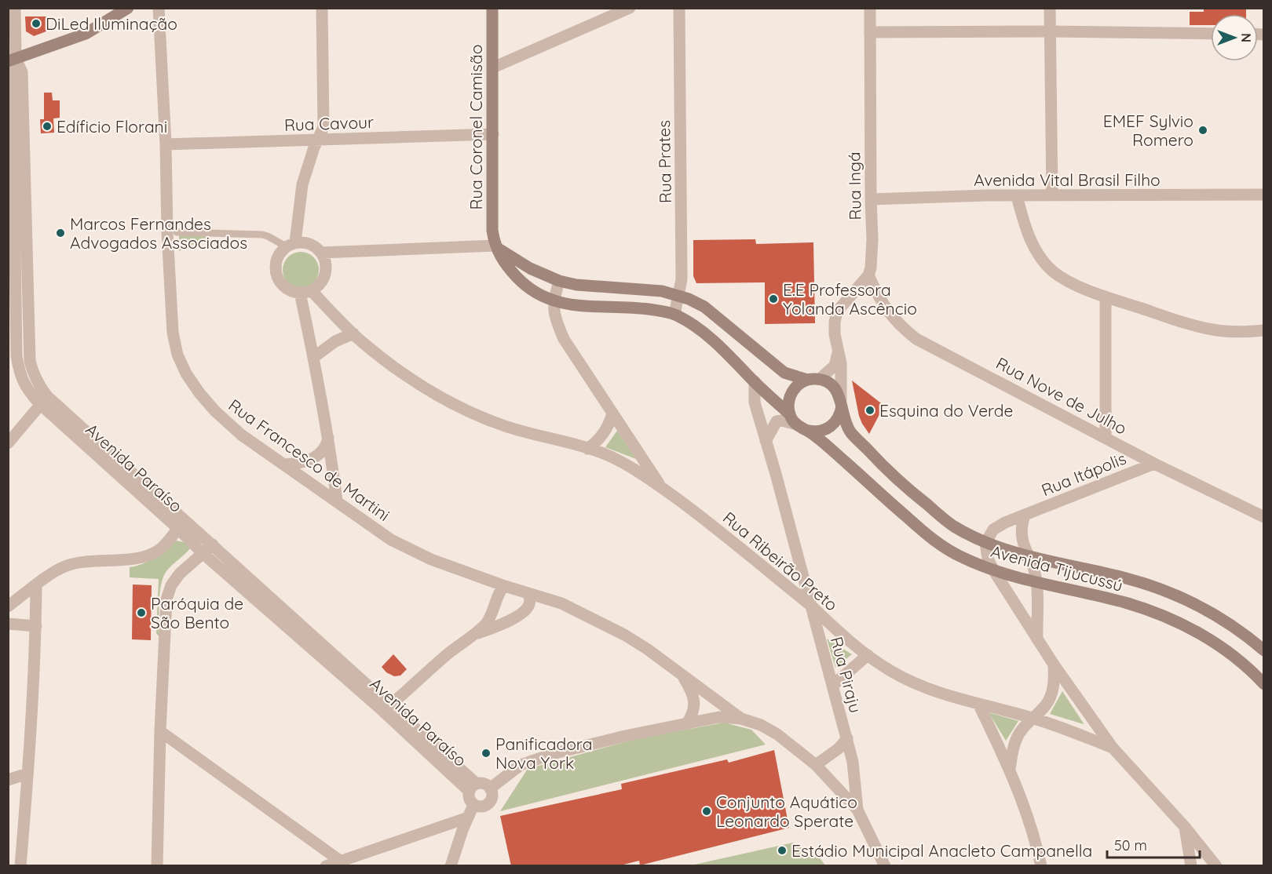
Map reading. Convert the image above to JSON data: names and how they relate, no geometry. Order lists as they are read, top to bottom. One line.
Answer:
{"streets":{"main road":["Rua Coronel Camisão","Avenida Tijucussú"],"street":["Rua Cavour","Rua Prates","Avenida Vital Brasil Filho","Rua Ingá","Rua Nove de Julho","Rua Francesco de Martini","Avenida Paraíso","Rua Itápolis","Rua Ribeirão Preto","Rua Piraju"]},"crossings":[["Rua Cavour","Rua Coronel Camisão"],["Rua Cavour","Rua Francesco de Martini"],["Rua Coronel Camisão","Avenida Tijucussú"],["Rua Prates","Avenida Tijucussú"],["Avenida Vital Brasil Filho","Rua Ingá"],["Rua Ingá","Rua Nove de Julho"],["Rua Nove de Julho","Rua Itápolis"],["Rua Itápolis","Avenida Tijucussú"],["Rua Ribeirão Preto","Rua Piraju"],["Avenida Tijucussú","Rua Piraju"]],"places":["DiLed Iluminação","Edíficio Florani","EMEF Sylvio Romero","Marcos Fernandes Advogados Associados","E.E Professora Yolanda Ascêncio","Esquina do Verde","Paróquia de São Bento","Panificadora Nova York","Conjunto Aquático Leonardo Sperate","Estádio Municipal Anacleto Campanella"],"scale_bar":"50 m","north":"right"}
